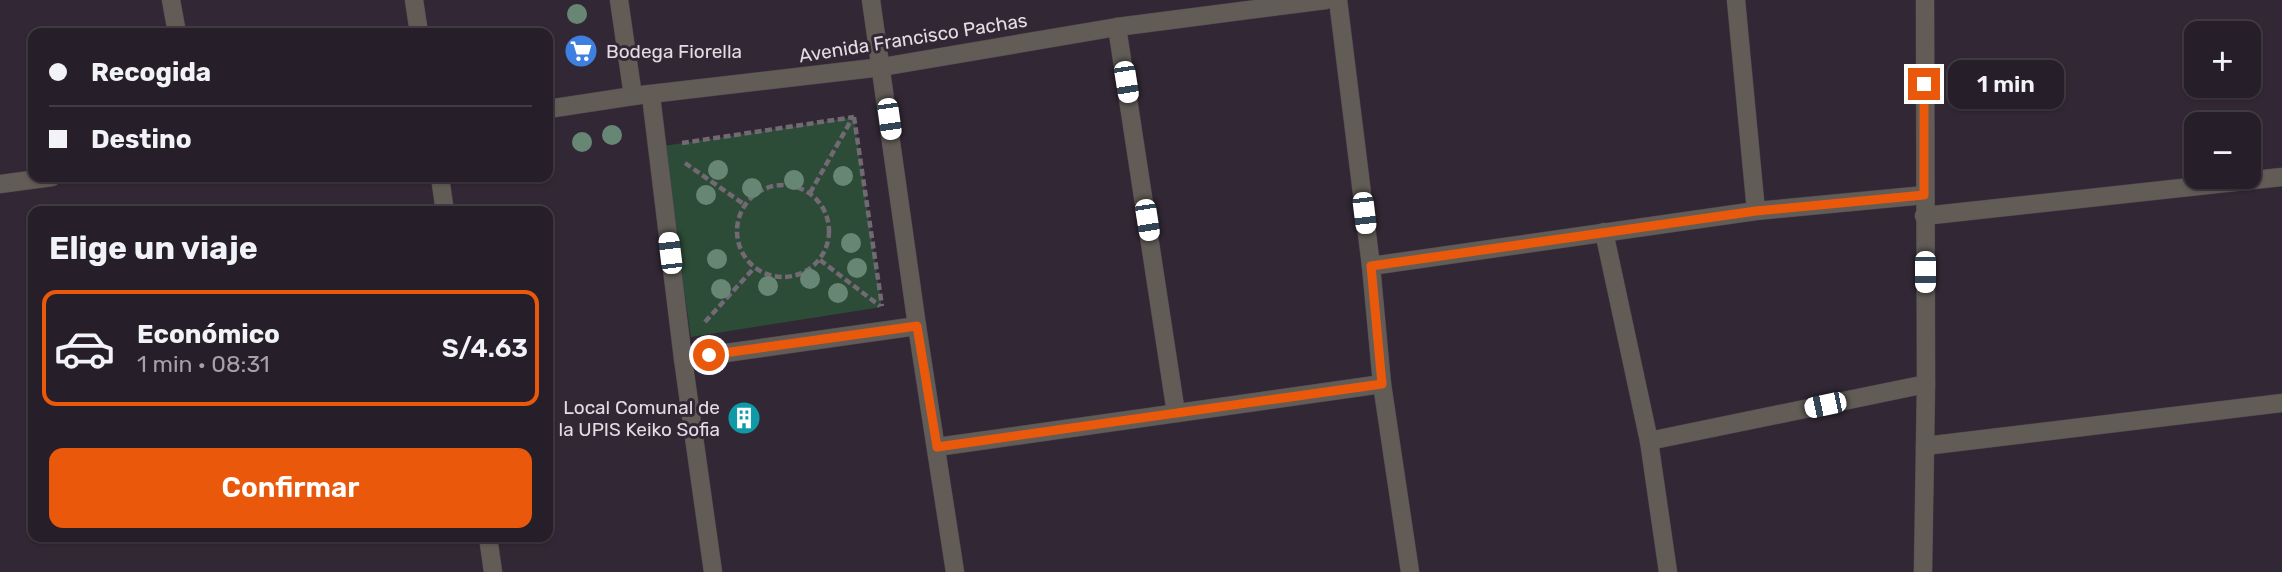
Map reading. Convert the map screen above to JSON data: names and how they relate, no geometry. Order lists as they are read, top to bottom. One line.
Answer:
{"streets":{"street":["Avenida Francisco Pachas"]},"places":{"supermarket":["Bodega Fiorella"],"building":["Local Comunal de la UPIS Keiko Sofia"]},"page":{"map_buttons":["+","−"],"banner":["Recogida","Destino"],"bubble":"1 min","heading":"Elige un viaje","list":[{"name":"Económico","note":"1 min · 08:31","value":"S/4.63"}],"buttons":"Confirmar"}}
